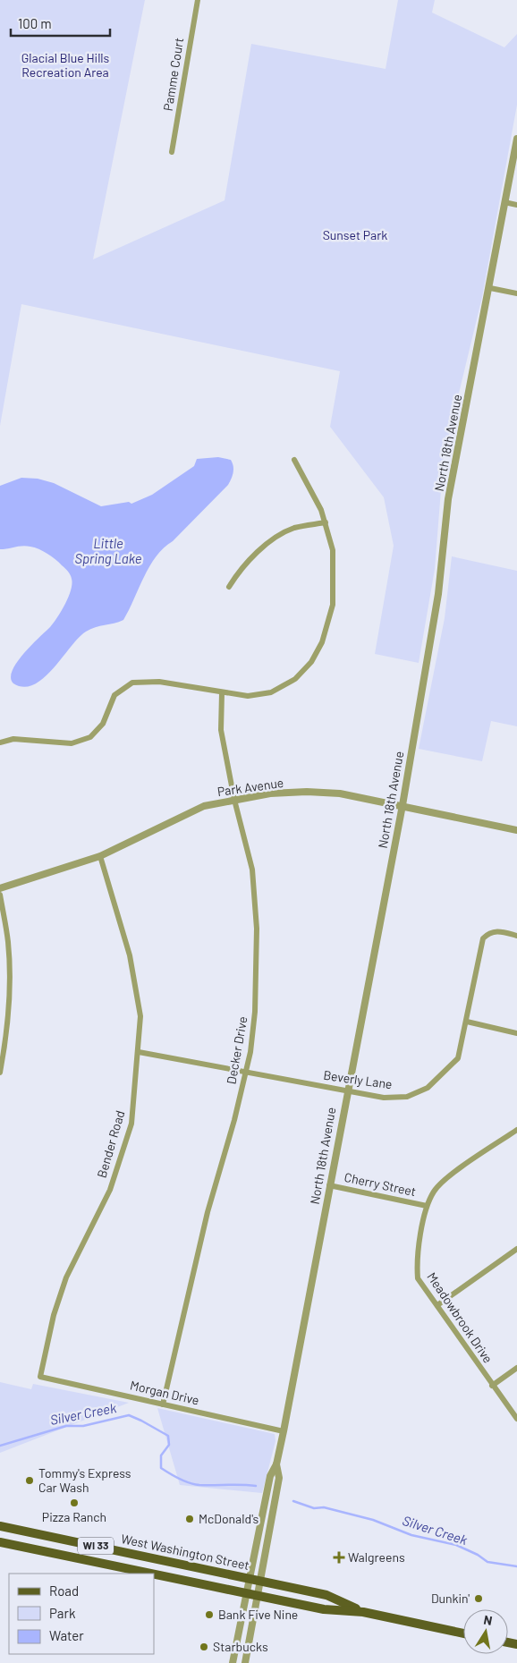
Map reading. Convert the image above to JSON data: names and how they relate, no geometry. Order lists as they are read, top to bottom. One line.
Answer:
{"streets":{"main road":["WI 33","West Washington Street"],"street":["Pamme Court","North 18th Avenue","Park Avenue","Decker Drive","Beverly Lane","Bender Road","Cherry Street","Meadowbrook Drive","Morgan Drive"]},"crossings":[["North 18th Avenue","Park Avenue"],["North 18th Avenue","Beverly Lane"],["North 18th Avenue","Cherry Street"],["North 18th Avenue","Morgan Drive"],["North 18th Avenue","West Washington Street"],["Park Avenue","Decker Drive"],["Park Avenue","Bender Road"],["Decker Drive","Beverly Lane"],["Decker Drive","Morgan Drive"],["Beverly Lane","Bender Road"],["Bender Road","Morgan Drive"],["Cherry Street","Meadowbrook Drive"]],"water":["Little Spring Lake","Silver Creek"],"parks":["Glacial Blue Hills Recreation Area","Sunset Park"],"places":{"other":["Tommy's Express Car Wash","Pizza Ranch","McDonald's","Dunkin'","Bank Five Nine","Starbucks"],"health":["Walgreens"]},"legend":["Road","Park","Water"],"scale_bar":"100 m","north":"top"}
